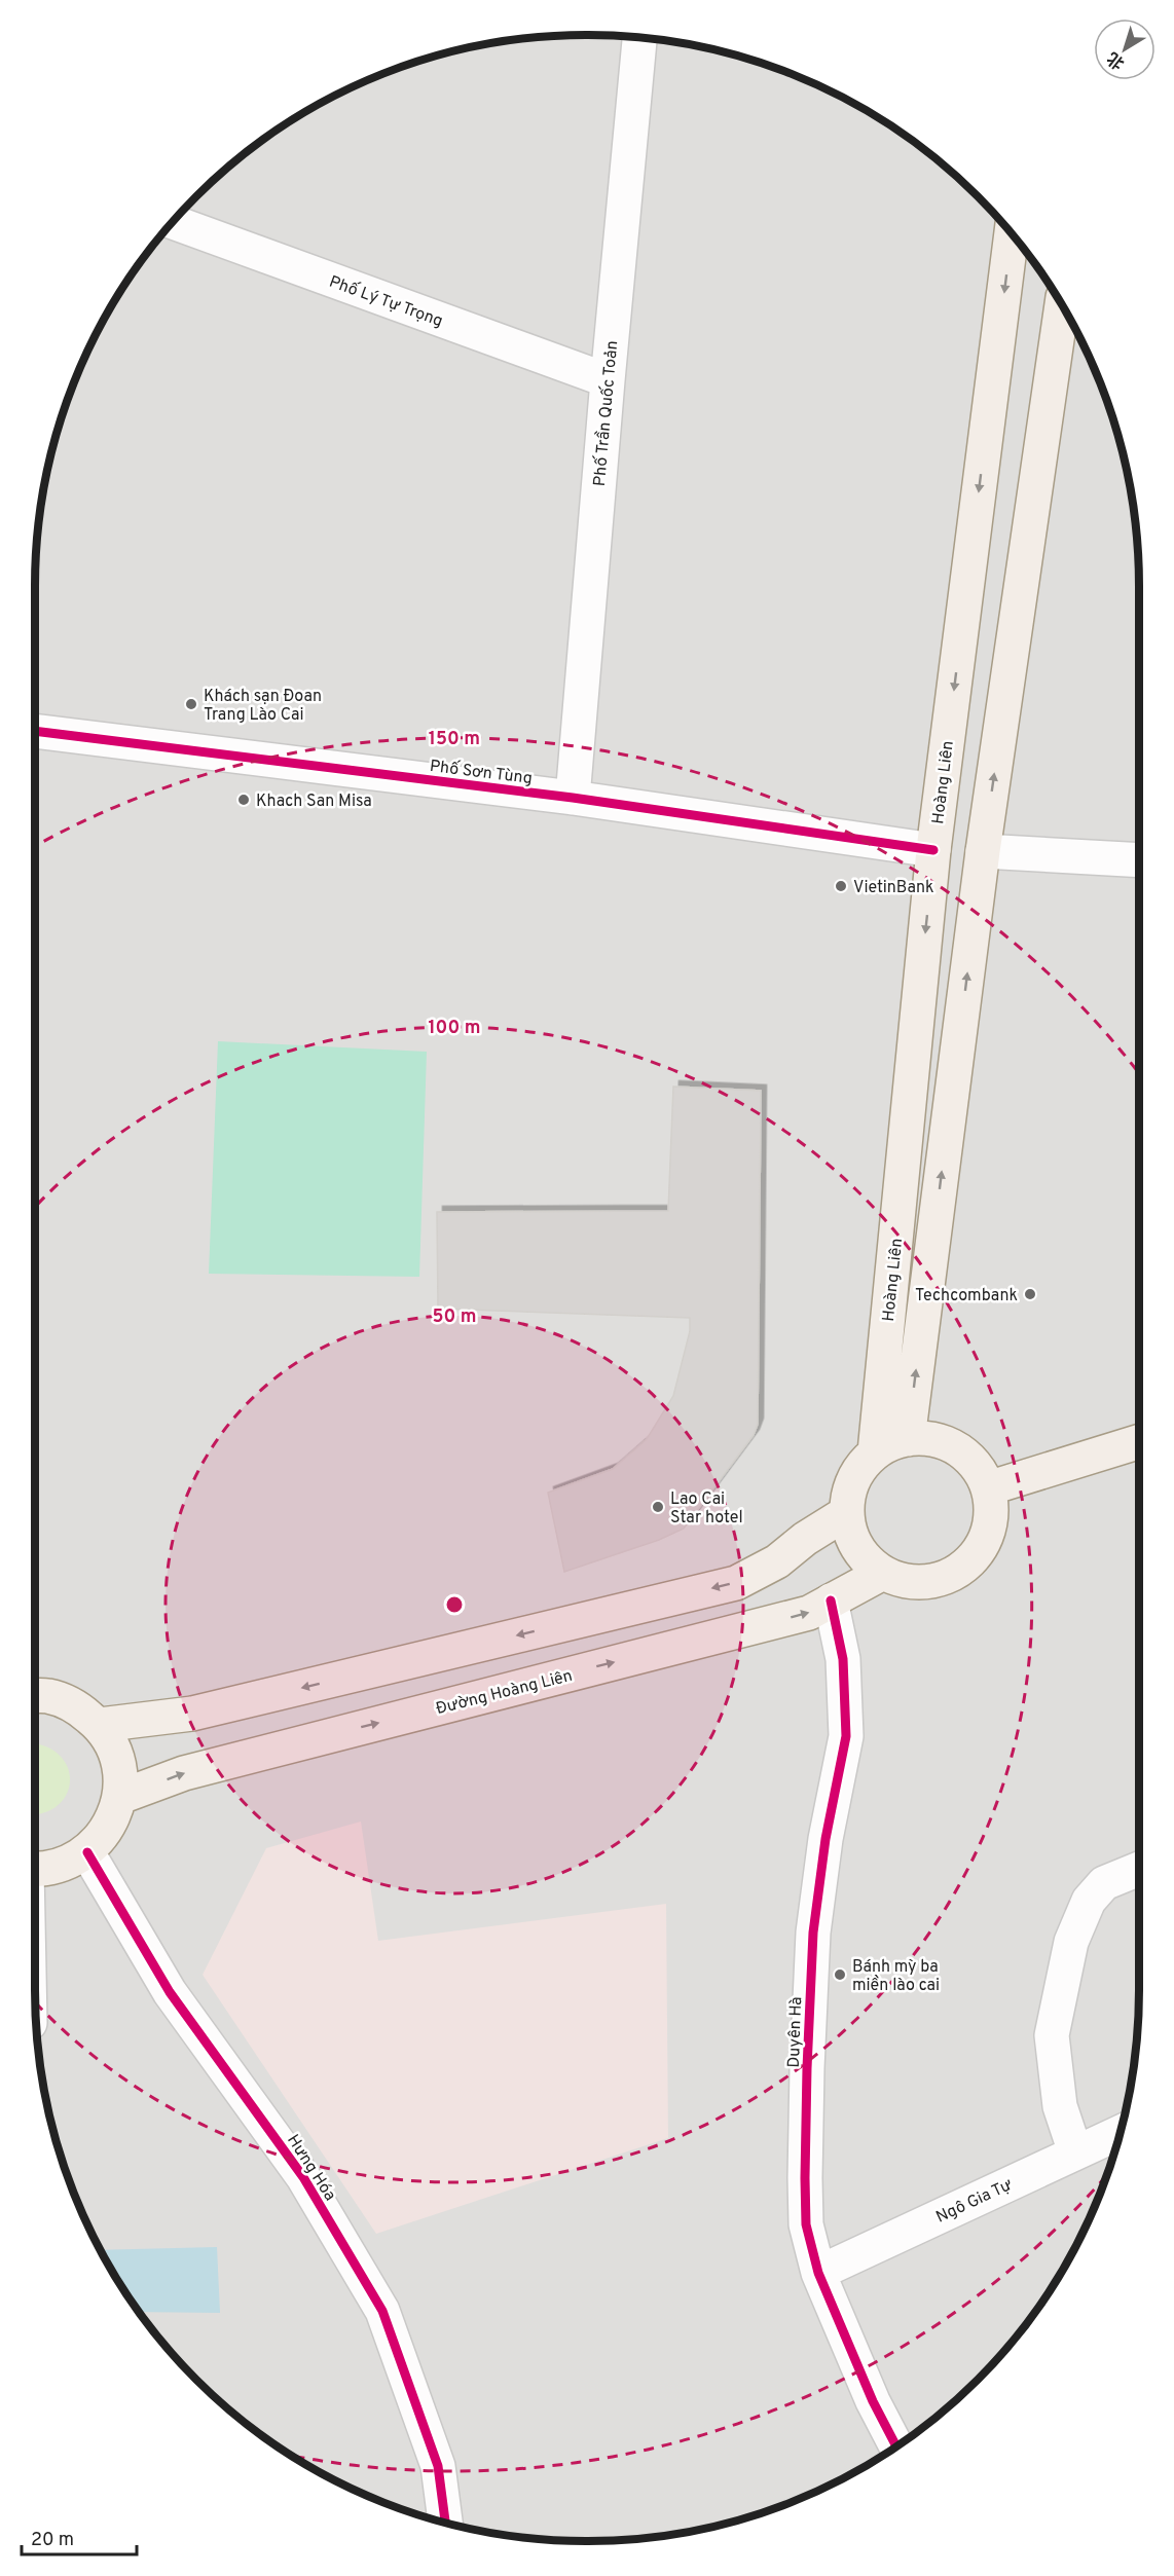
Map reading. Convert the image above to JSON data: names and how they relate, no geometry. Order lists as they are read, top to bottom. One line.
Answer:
{"streets":{"main road":["Hoàng Liên","Đường Hoàng Liên"],"street":["Phố Lý Tự Trọng","Phố Trần Quốc Toản","Phố Sơn Tùng","Duyên Hà","Hưng Hóa","Ngô Gia Tự"]},"crossings":[["Phố Lý Tự Trọng","Phố Trần Quốc Toản"],["Phố Trần Quốc Toản","Phố Sơn Tùng"],["Phố Sơn Tùng","Hoàng Liên"],["Hoàng Liên","Đường Hoàng Liên"],["Đường Hoàng Liên","Duyên Hà"],["Duyên Hà","Ngô Gia Tự"]],"places":["Khách sạn Đoan Trang Lào Cai","Khach San Misa","VietinBank","Techcombank","Lao Cai Star hotel","Bánh mỳ ba miền lào cai"],"scale_bar":"20 m","north":"bottom left","rings":["150 m","100 m","50 m"]}
